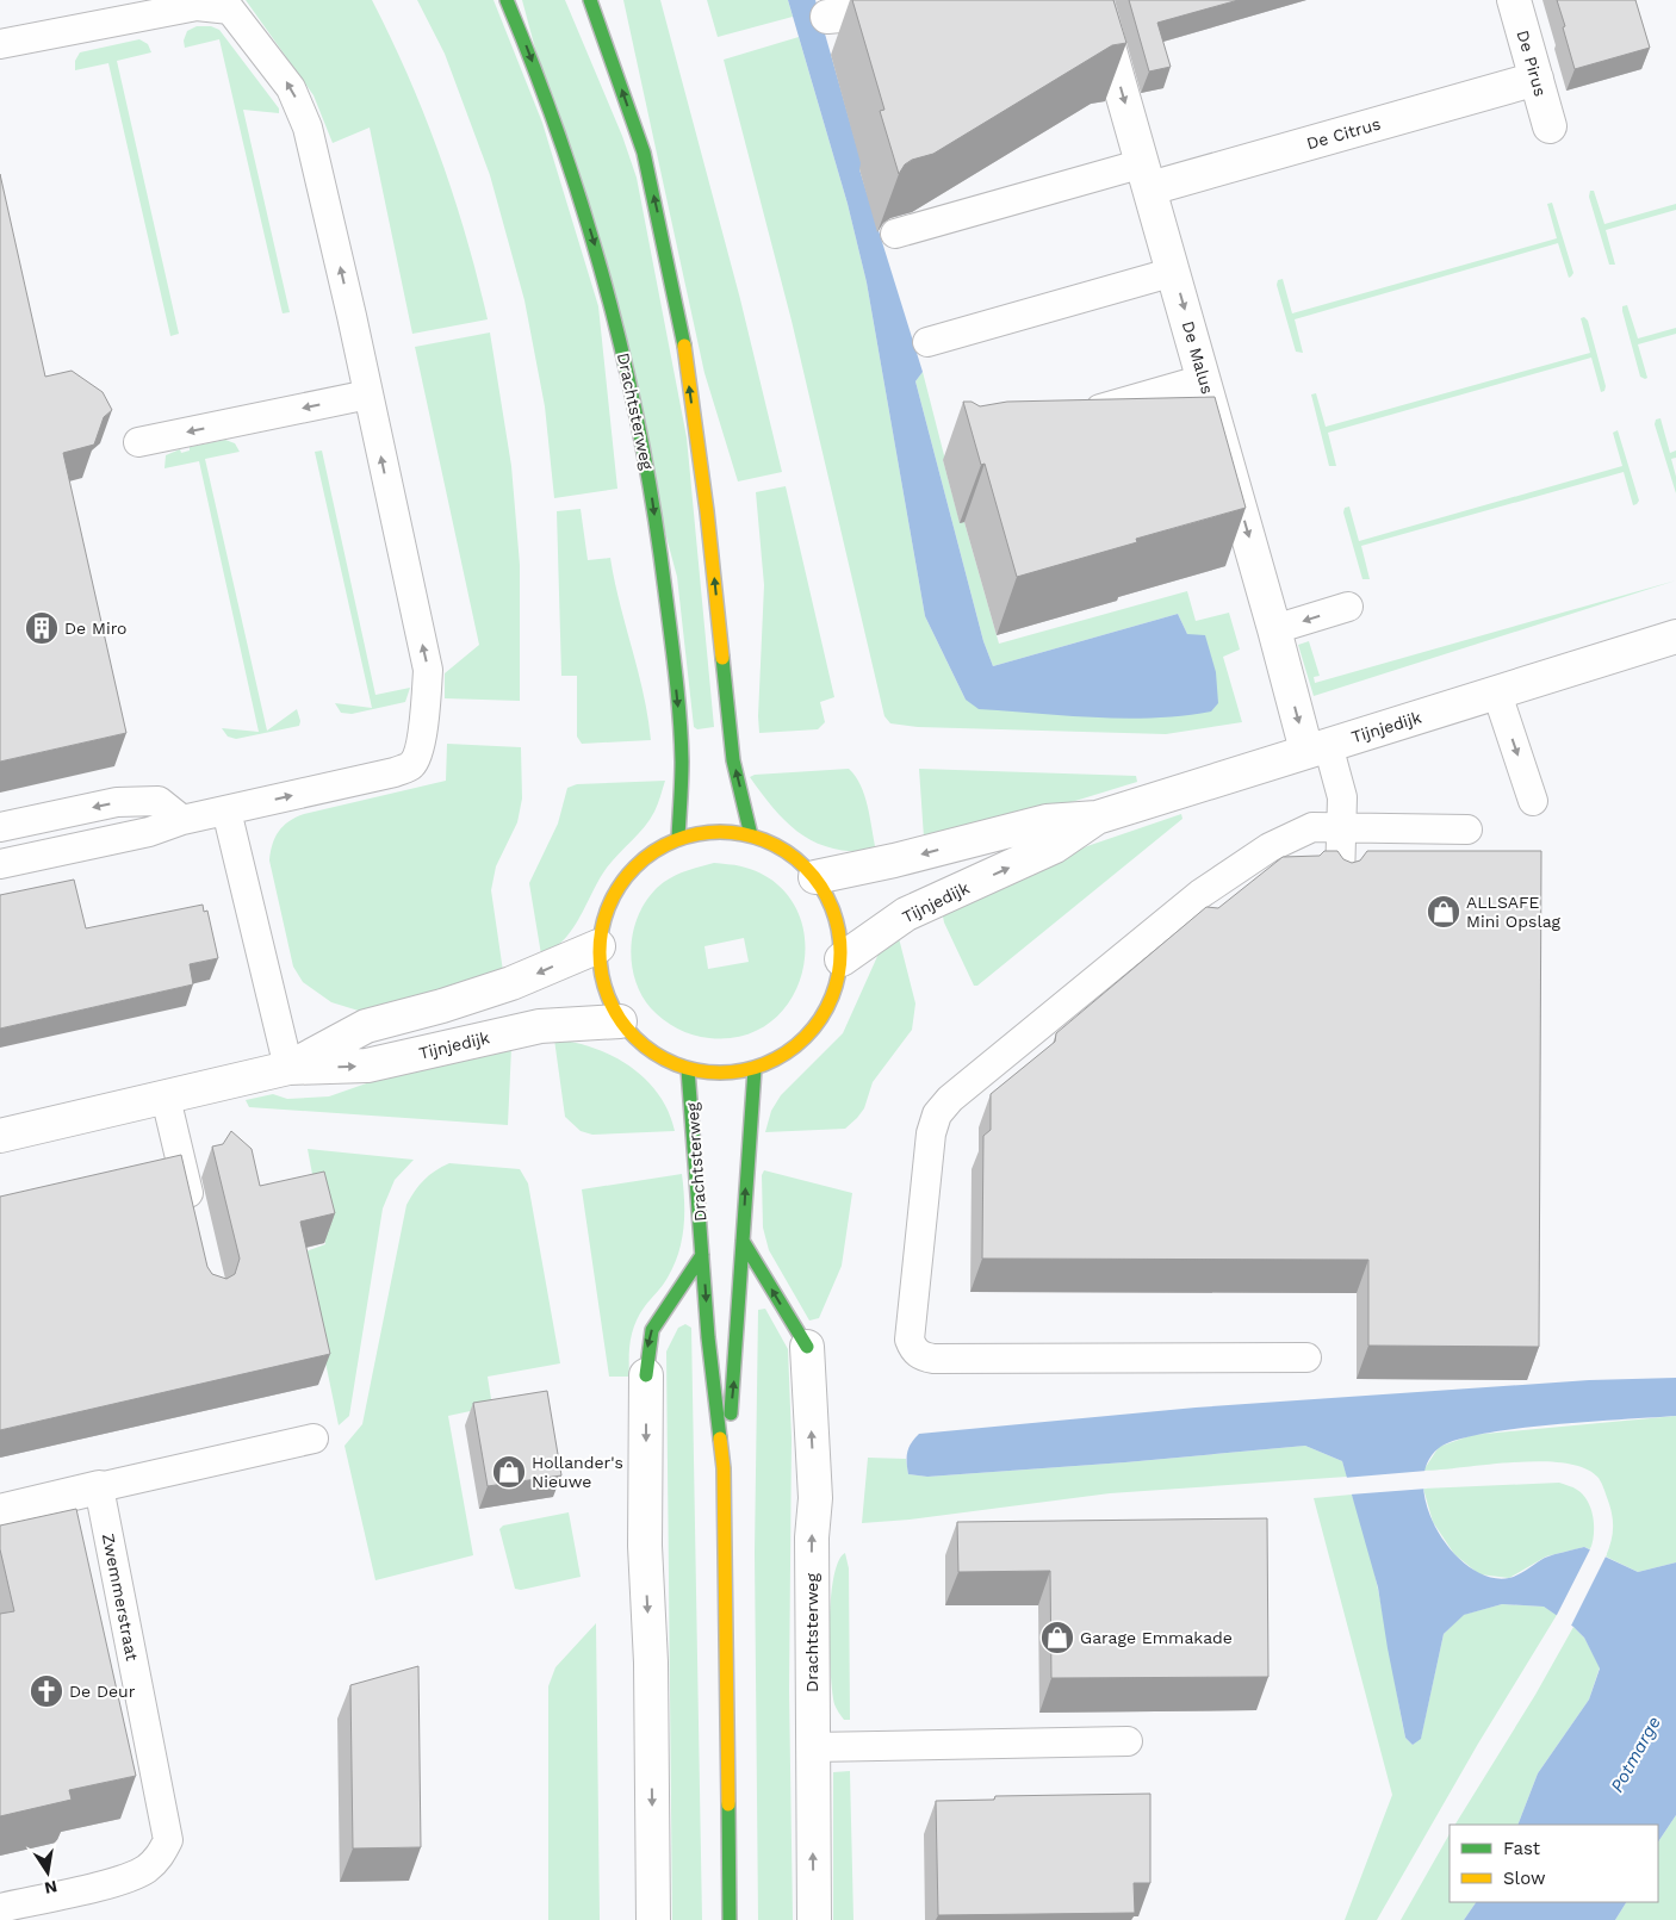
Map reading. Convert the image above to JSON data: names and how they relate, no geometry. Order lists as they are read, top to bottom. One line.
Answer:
{"streets":{"main road":["Drachtsterweg"],"street":["De Pirus","De Citrus","De Malus","Tijnjedijk"],"lane":["Zwemmerstraat"]},"crossings":[["De Pirus","De Citrus"],["De Citrus","De Malus"],["De Malus","Tijnjedijk"]],"one_way":["De Malus"],"water":["Potmarge"],"places":{"building":["De Miro"],"shop":["ALLSAFE Mini Opslag","Hollander's Nieuwe","Garage Emmakade"],"church":["De Deur"]},"legend":["Fast","Slow"],"north":"bottom"}
